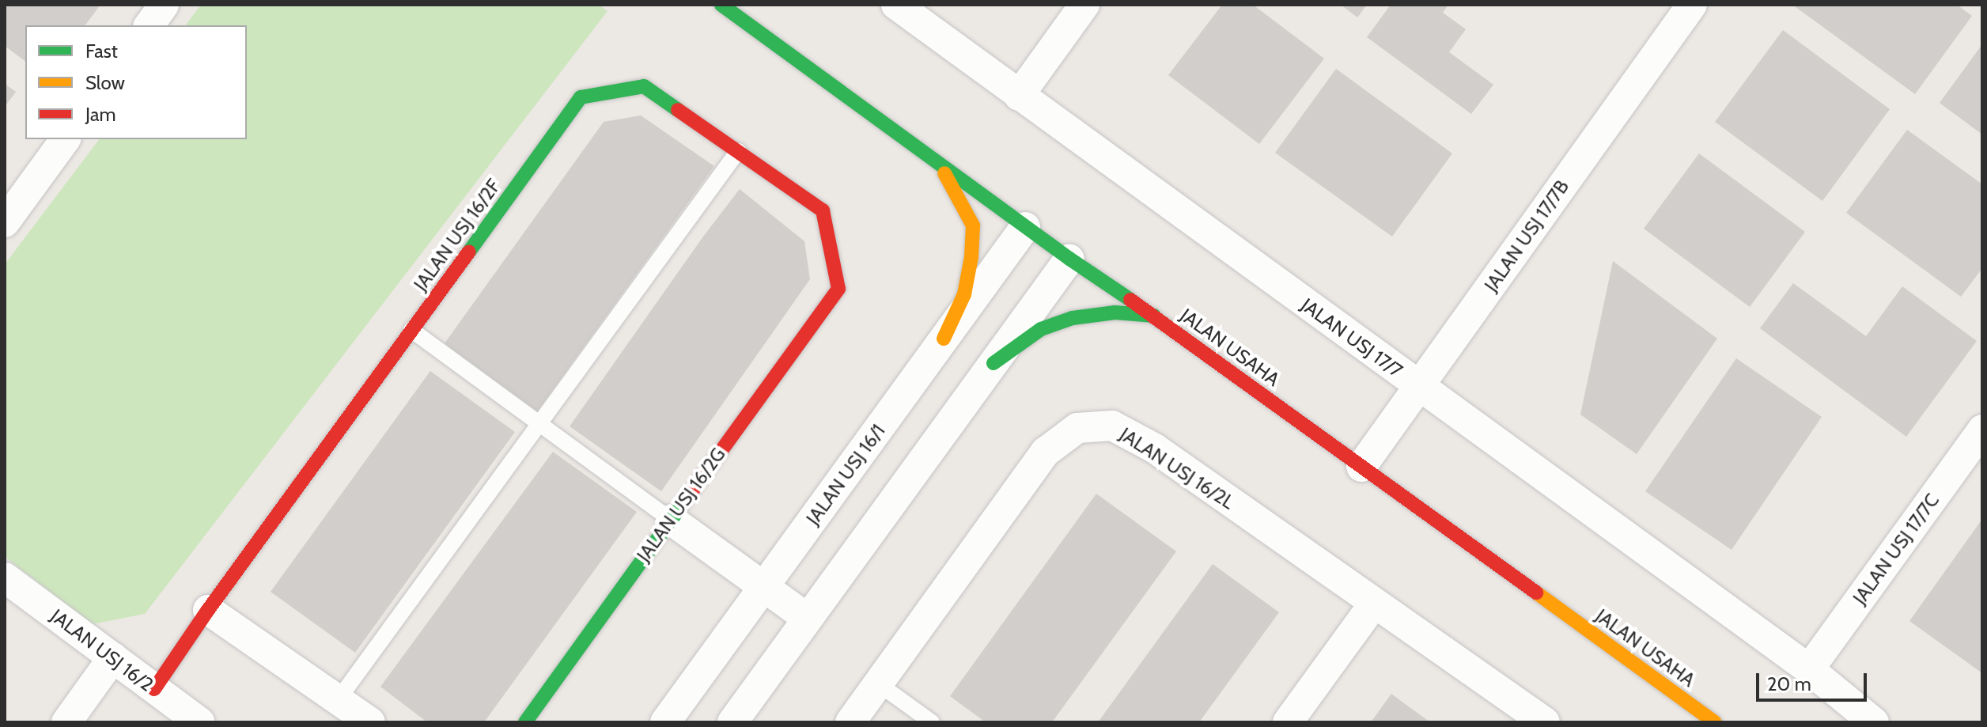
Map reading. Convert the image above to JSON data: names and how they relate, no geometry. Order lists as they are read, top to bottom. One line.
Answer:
{"streets":{"street":["JALAN USJ 16/2F","JALAN USJ 17/7B","JALAN USJ 17/7","JALAN USAHA","JALAN USJ 16/2L","JALAN USJ 16/1","JALAN USJ 16/2G","JALAN USJ 17/7C","JALAN USJ 16/2"]},"crossings":[["JALAN USJ 16/2F","JALAN USJ 16/2G"],["JALAN USJ 16/2F","JALAN USJ 16/2"],["JALAN USJ 17/7B","JALAN USJ 17/7"],["JALAN USJ 17/7B","JALAN USAHA"],["JALAN USJ 17/7","JALAN USJ 17/7C"],["JALAN USAHA","JALAN USJ 16/1"]],"legend":["Fast","Slow","Jam"],"scale_bar":"20 m"}
